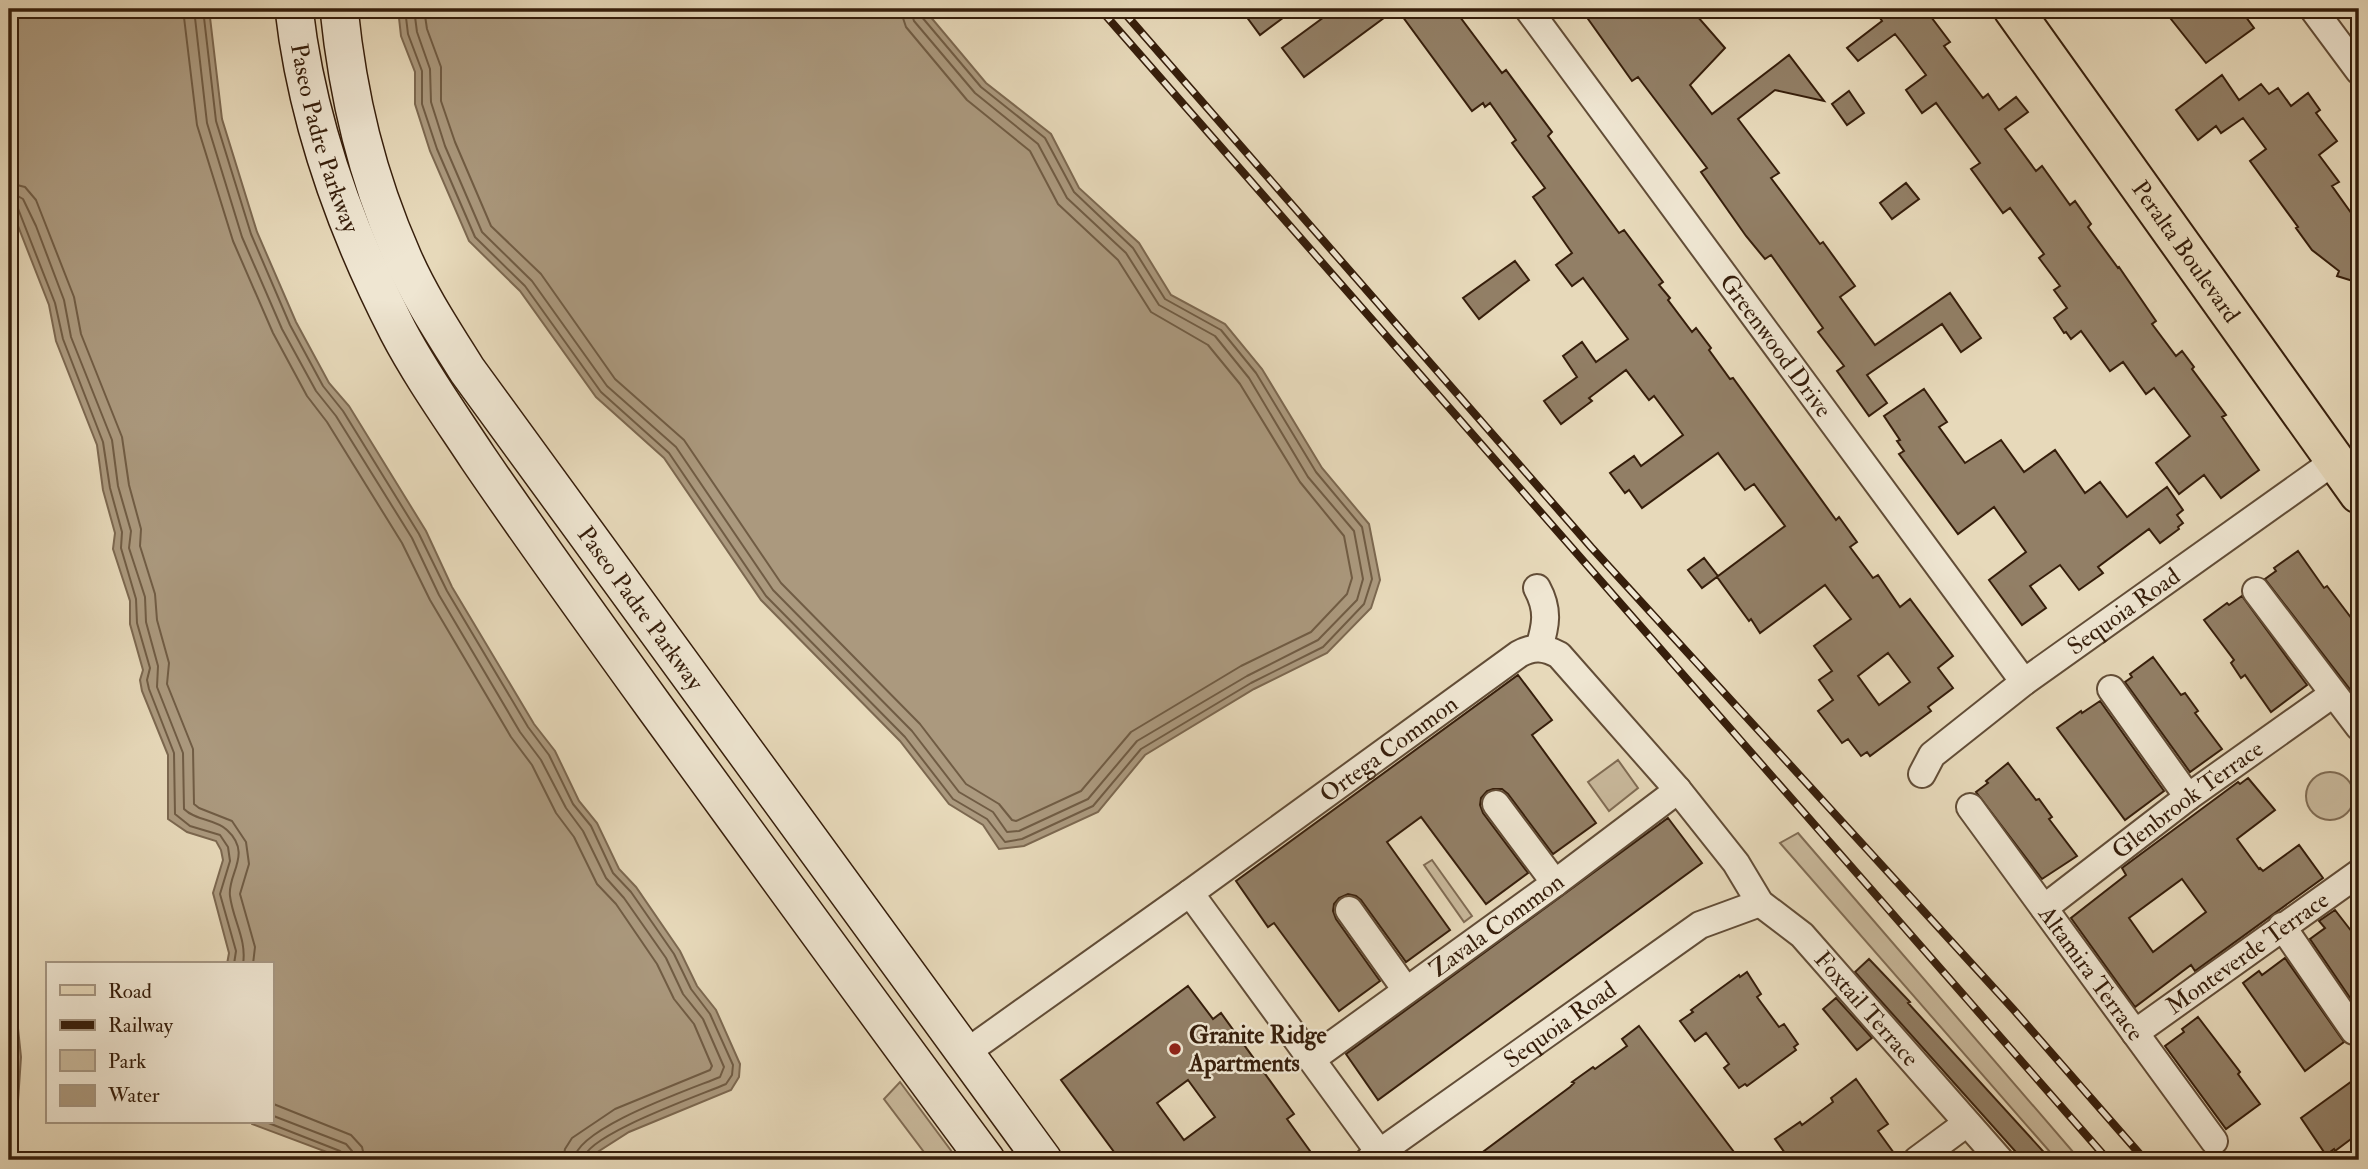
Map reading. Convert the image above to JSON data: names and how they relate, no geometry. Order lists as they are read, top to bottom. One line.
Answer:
{"streets":{"main road":["Paseo Padre Parkway","Peralta Boulevard"],"street":["Greenwood Drive","Sequoia Road","Ortega Common","Glenbrook Terrace","Zavala Common","Monteverde Terrace","Altamira Terrace","Foxtail Terrace"]},"crossings":[["Paseo Padre Parkway","Ortega Common"],["Peralta Boulevard","Sequoia Road"],["Greenwood Drive","Sequoia Road"],["Sequoia Road","Foxtail Terrace"],["Glenbrook Terrace","Altamira Terrace"],["Monteverde Terrace","Altamira Terrace"]],"places":["Granite Ridge Apartments"],"legend":["Road","Railway","Park","Water"]}
